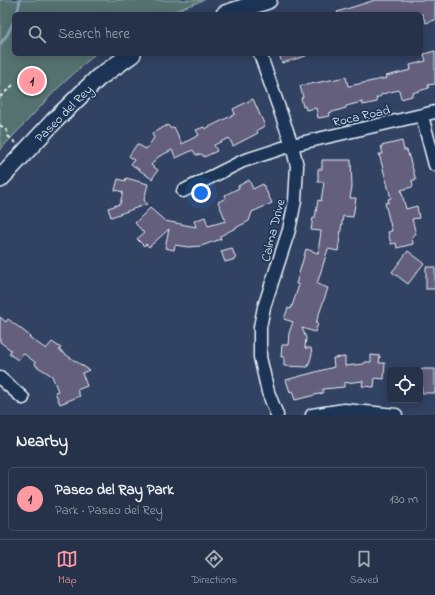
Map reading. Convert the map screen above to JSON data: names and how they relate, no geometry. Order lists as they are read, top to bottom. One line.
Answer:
{"streets":{"main road":["Paseo del Rey"],"street":["Roca Road","Calma Drive"]},"crossings":[["Roca Road","Calma Drive"]],"page":{"search":"Search here","pins":"1","heading":"Nearby","list":[{"mark":"1","name":"Paseo del Ray Park","note":"Park · Paseo del Rey","value":"130 m"}],"nav":["Map","Directions","Saved"]}}
